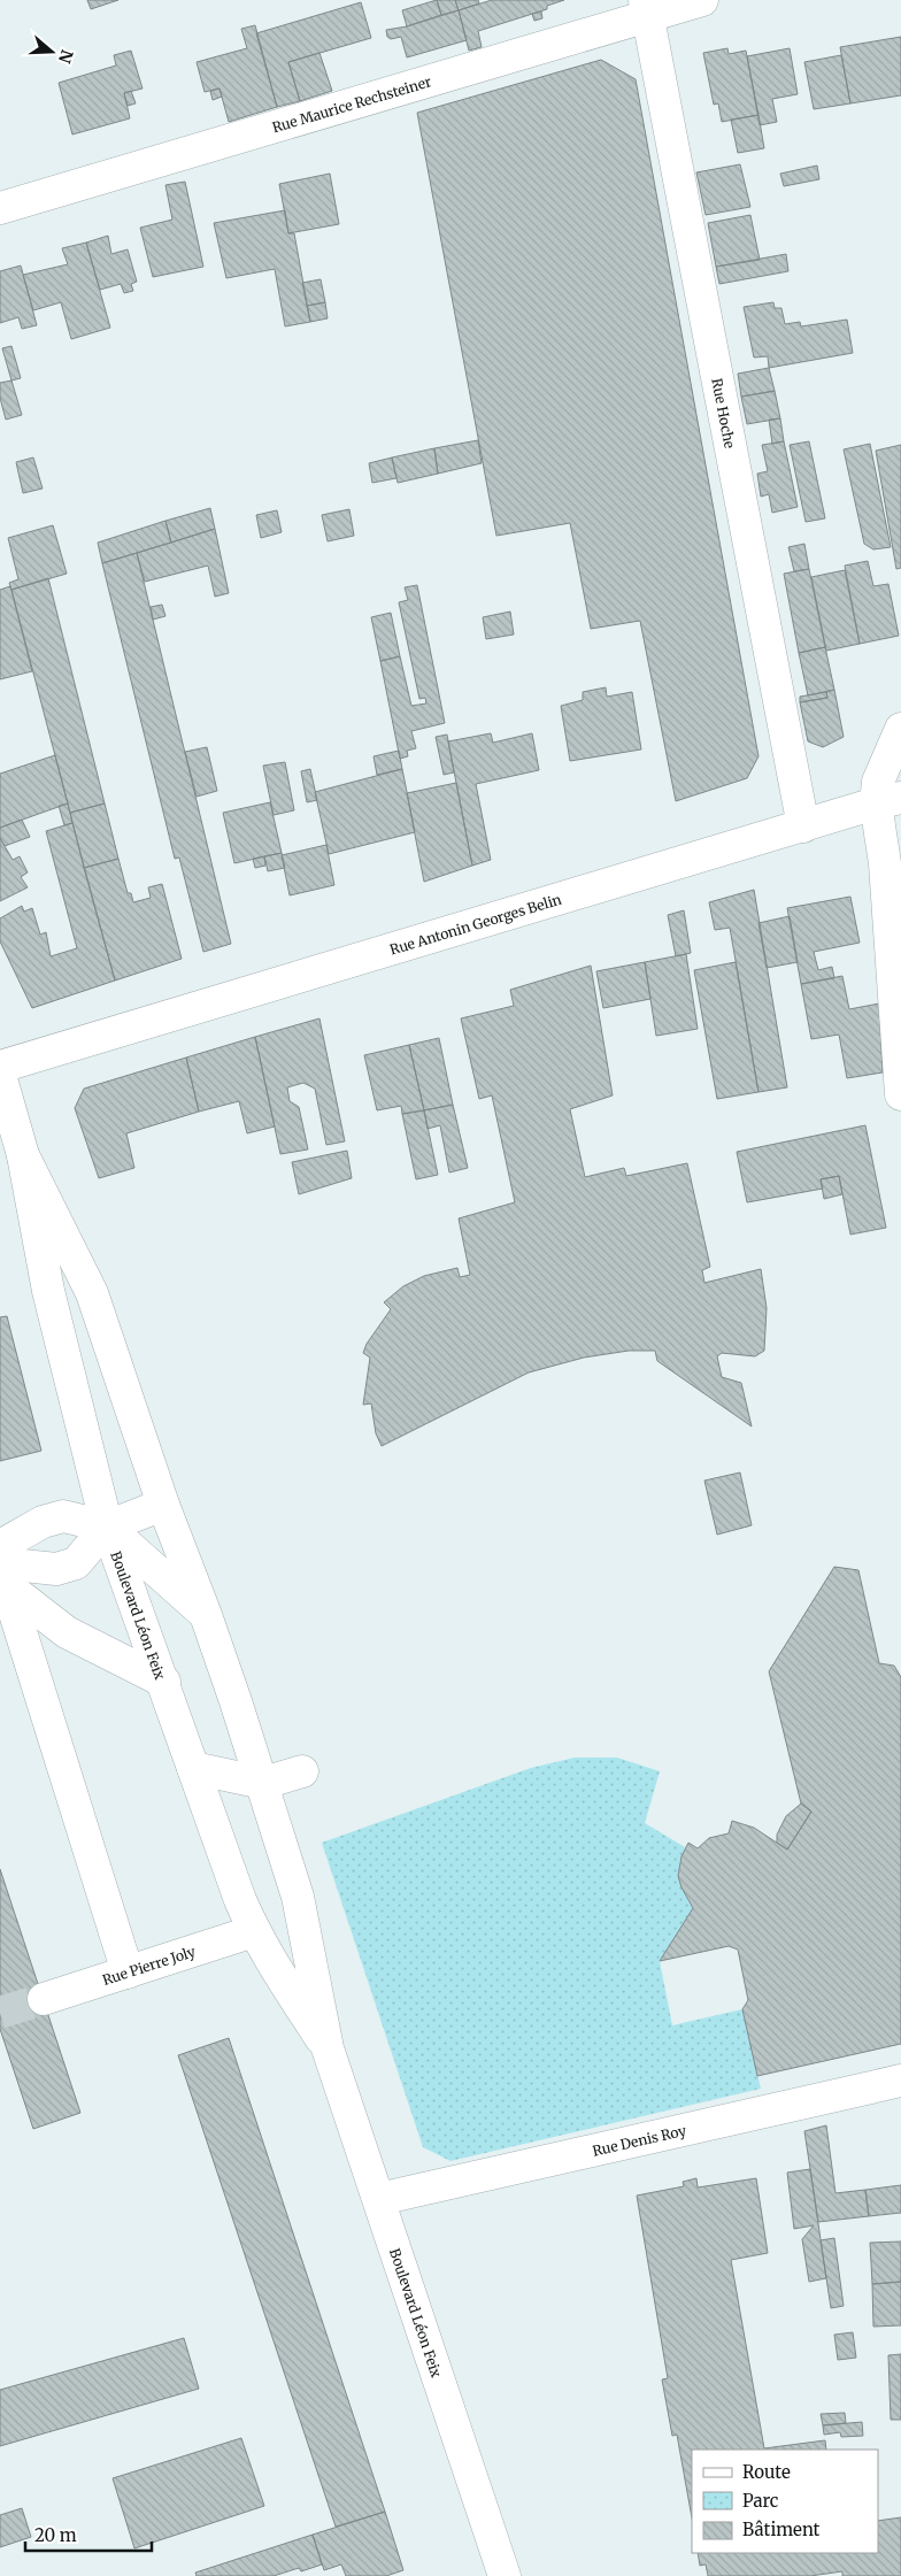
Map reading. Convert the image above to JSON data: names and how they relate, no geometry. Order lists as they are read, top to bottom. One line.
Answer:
{"streets":{"main road":["Rue Maurice Rechsteiner","Rue Hoche","Rue Antonin Georges Belin","Boulevard Léon Feix","Rue Pierre Joly","Rue Denis Roy"]},"crossings":[["Rue Maurice Rechsteiner","Rue Hoche"],["Rue Hoche","Rue Antonin Georges Belin"],["Boulevard Léon Feix","Rue Pierre Joly"],["Boulevard Léon Feix","Rue Denis Roy"]],"legend":["Route","Parc","Bâtiment"],"scale_bar":"20 m","north":"right"}
